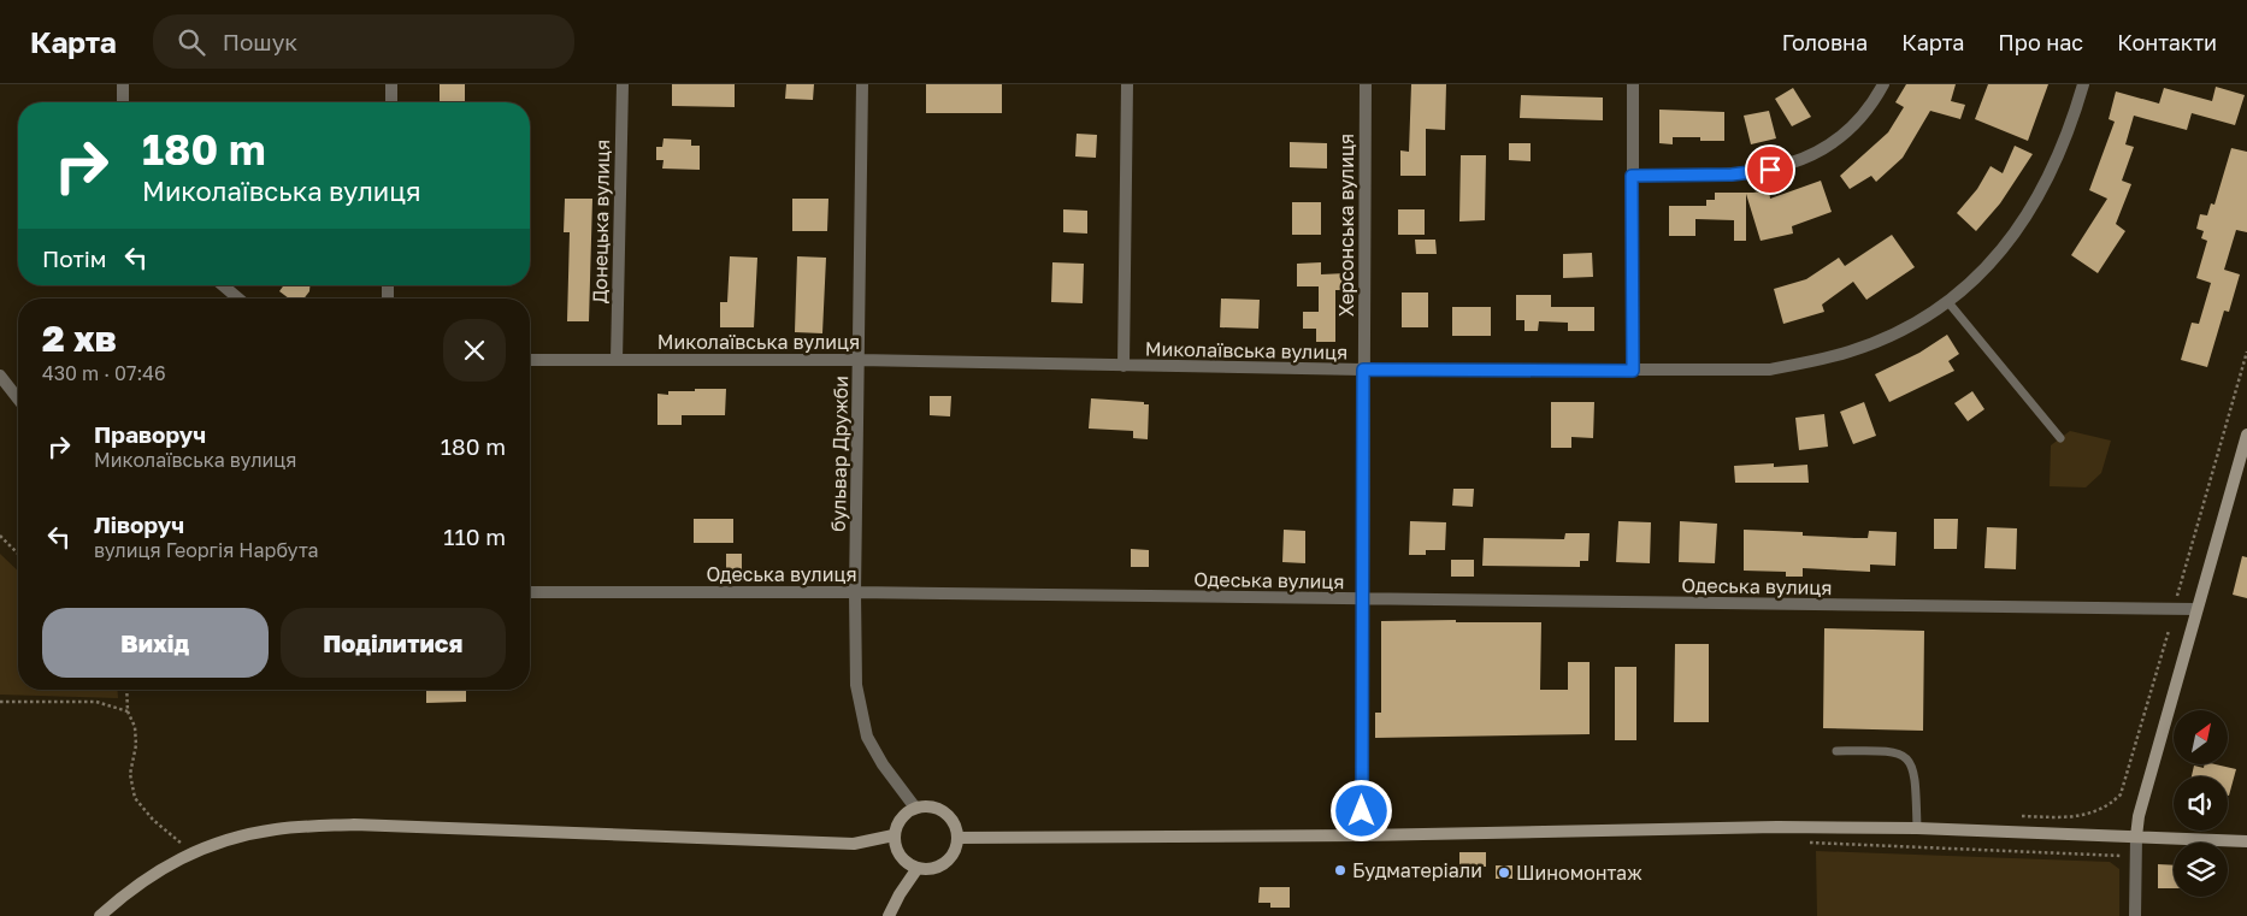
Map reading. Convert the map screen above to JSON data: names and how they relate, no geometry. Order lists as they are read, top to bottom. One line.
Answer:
{"streets":{"street":["Донецька вулиця","Херсонська вулиця","Миколаївська вулиця","бульвар Дружби","Одеська вулиця"]},"crossings":[["Донецька вулиця","Миколаївська вулиця"],["Херсонська вулиця","Миколаївська вулиця"],["Херсонська вулиця","Одеська вулиця"],["Миколаївська вулиця","бульвар Дружби"],["бульвар Дружби","Одеська вулиця"]],"places":["Будматеріали","Шиномонтаж"],"north":"top right","page":{"header":"Карта","search":"Пошук","nav":["Головна","Карта","Про нас","Контакти"],"turn":["180 m","Миколаївська вулиця"],"then":"Потім","heading":["2 хв","430 m · 07:46"],"list":[{"name":"Праворуч","note":"Миколаївська вулиця","value":"180 m"},{"name":"Ліворуч","note":"вулиця Георгія Нарбута","value":"110 m"}],"buttons":["Вихід","Поділитися"]}}
